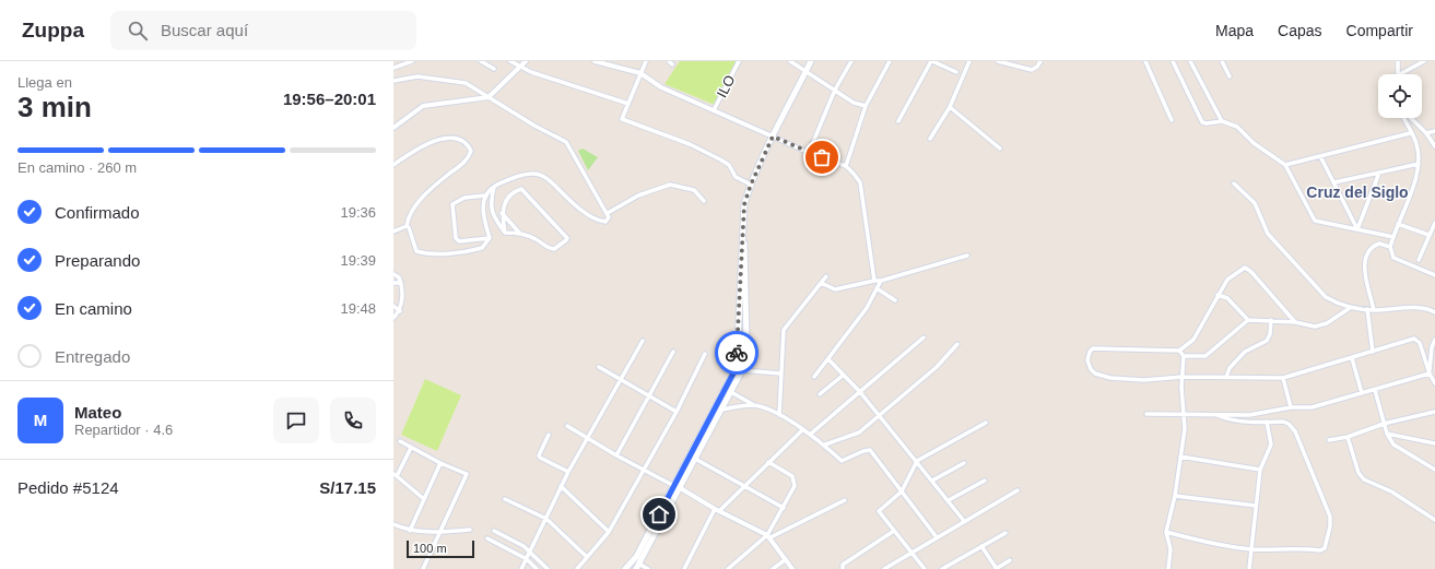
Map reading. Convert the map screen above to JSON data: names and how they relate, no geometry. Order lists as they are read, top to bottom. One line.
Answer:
{"streets":{"street":["ILO"]},"districts":["Cruz del Siglo"],"scale_bar":"100 m","page":{"header":"Zuppa","search":"Buscar aquí","nav":["Mapa","Capas","Compartir"],"heading":["3 min","Llega en","19:56–20:01"],"panel":["Mateo","Repartidor · 4.6","Pedido #5124","S/17.15"],"bar":"En camino · 260 m","list":[["Confirmado","19:36"],["Preparando","19:39"],["En camino","19:48"],"Entregado"],"round":"M","scale":"100 m"}}
